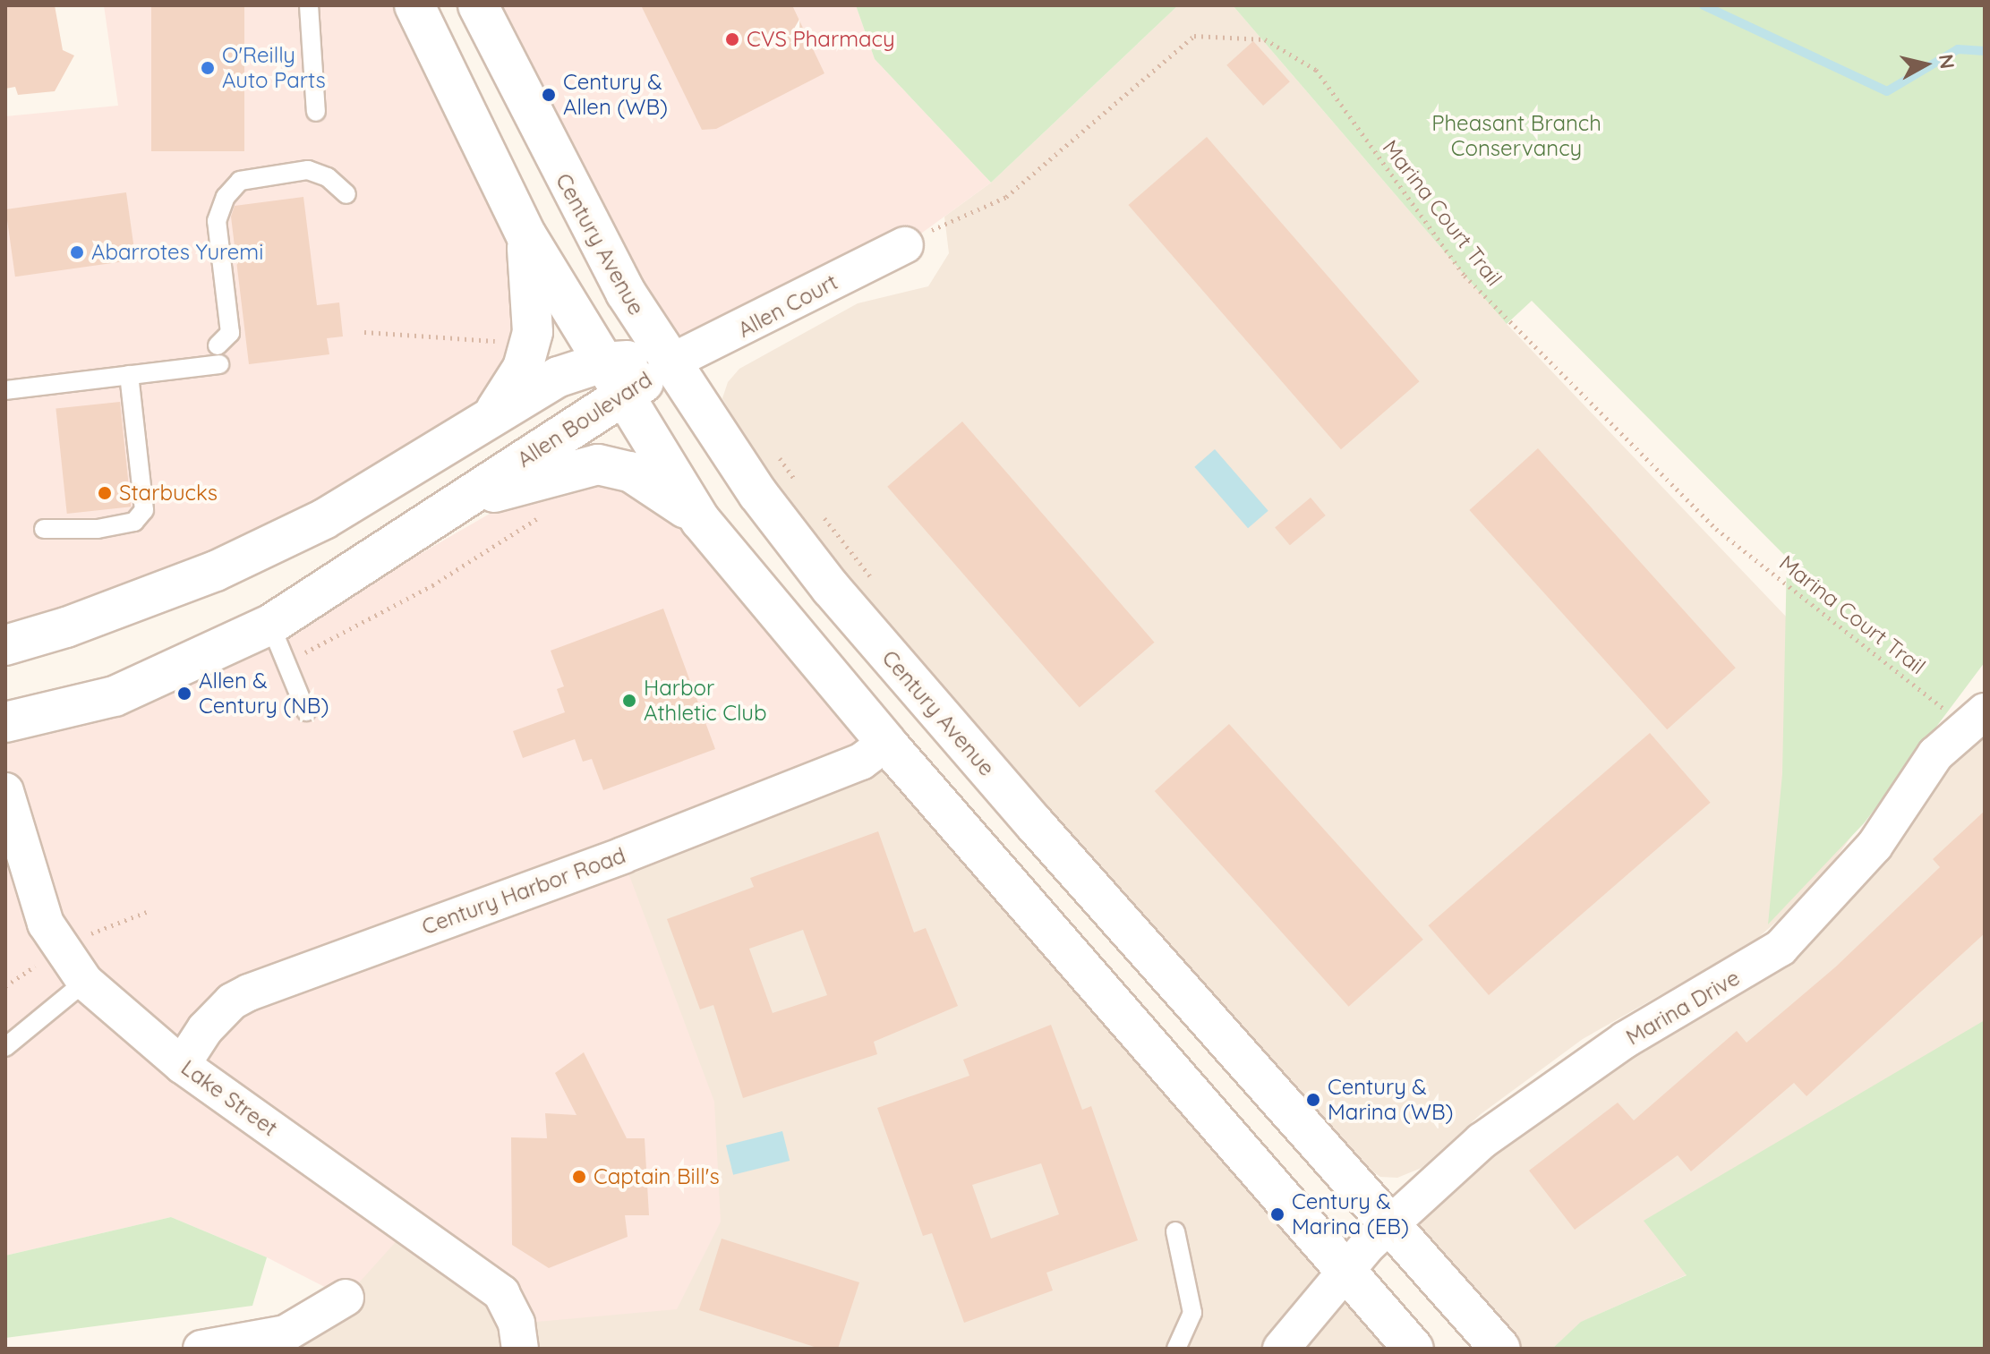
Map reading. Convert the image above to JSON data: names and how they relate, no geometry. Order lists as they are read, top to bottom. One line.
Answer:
{"streets":{"main road":["Century Avenue","Allen Boulevard"],"street":["Allen Court","Century Harbor Road","Marina Drive","Lake Street"],"path":["Marina Court Trail"]},"crossings":[["Marina Court Trail","Allen Court"],["Marina Court Trail","Marina Drive"],["Century Avenue","Allen Court"],["Century Avenue","Allen Boulevard"],["Century Avenue","Marina Drive"],["Allen Court","Allen Boulevard"],["Century Harbor Road","Lake Street"]],"parks":["Pheasant Branch Conservancy"],"places":["CVS Pharmacy","O'Reilly Auto Parts","Century & Allen (WB)","Abarrotes Yuremi","Starbucks","Allen & Century (NB)","Harbor Athletic Club","Century & Marina (WB)","Captain Bill's","Century & Marina (EB)"],"north":"right"}
